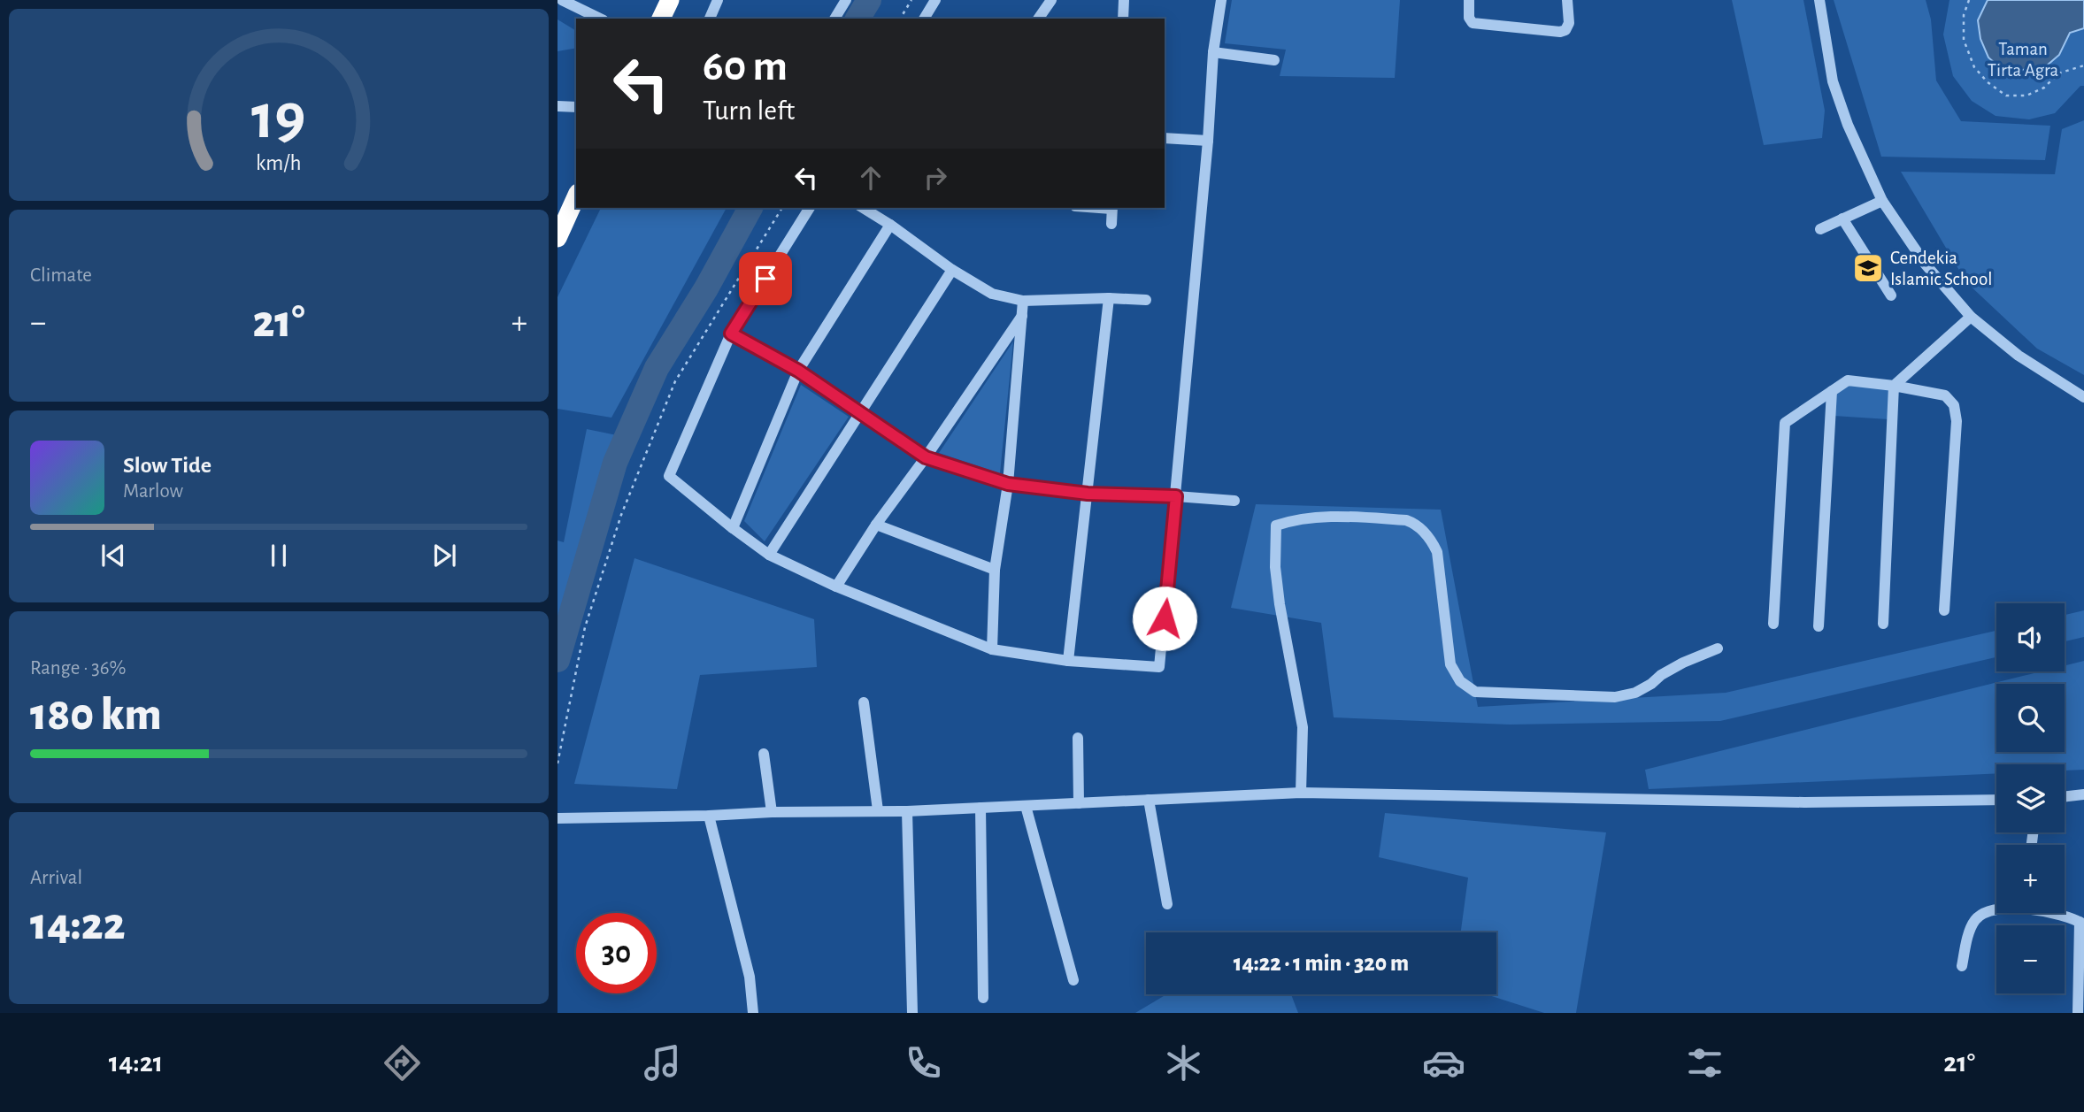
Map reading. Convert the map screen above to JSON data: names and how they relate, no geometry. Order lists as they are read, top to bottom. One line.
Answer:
{"parks":["Taman Tirta Agra"],"places":{"school or university":["Cendekia Islamic School"]},"page":{"turn":["60 m","Turn left"],"tile":["Climate",["Range · 36%","180 km"],["Arrival","14:22"]],"heat":["−","21°","+"],"song":["Slow Tide","Marlow"],"map_buttons":["+","−"],"limit":"30","trip":"14:22 · 1 min · 320 m","tabs":["14:21","21°"],"gauge":["19","km/h"]}}
